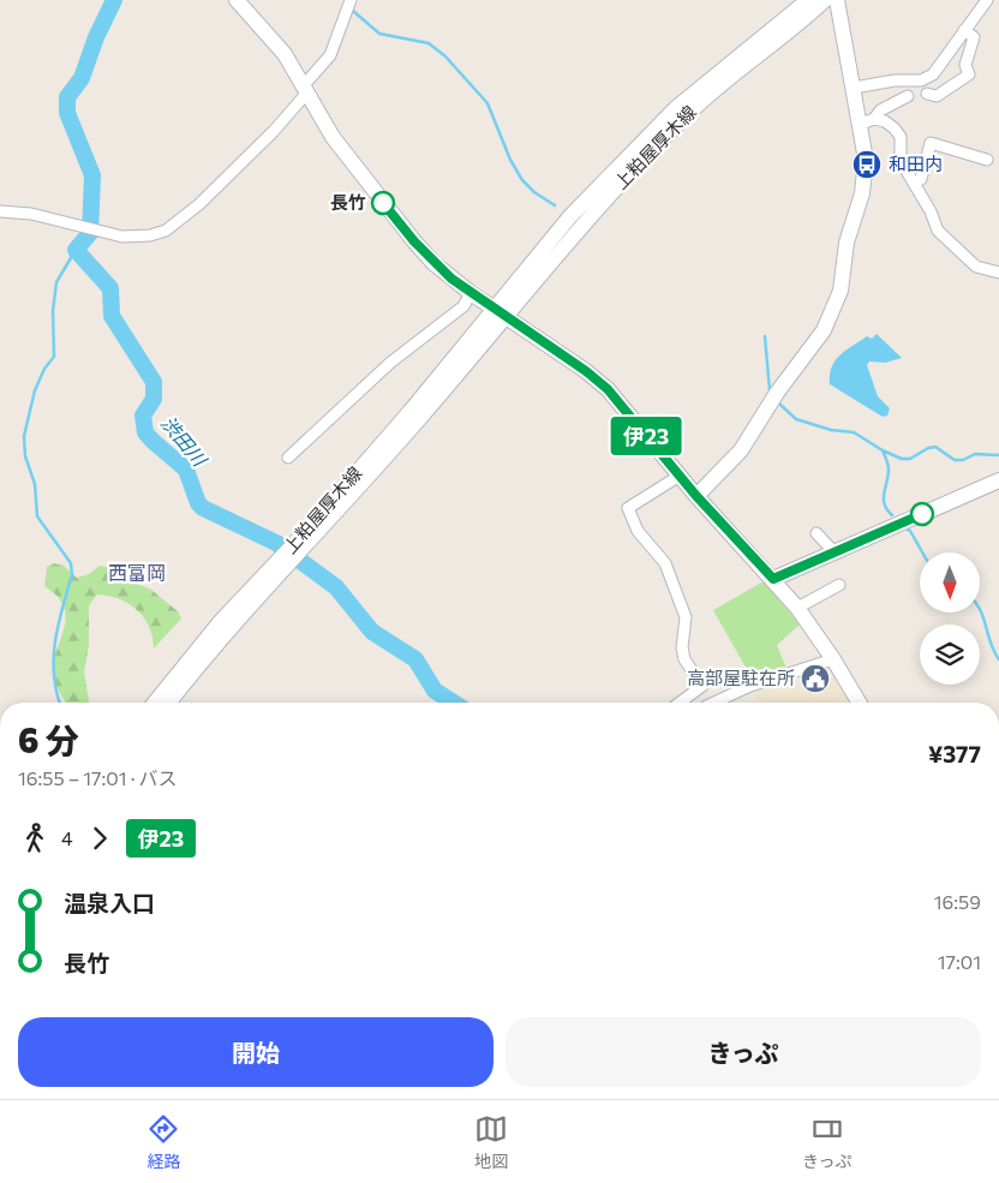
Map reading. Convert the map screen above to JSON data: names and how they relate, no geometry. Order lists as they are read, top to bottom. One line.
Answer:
{"streets":{"main road":["上粕屋厚木線"]},"districts":["西富岡"],"water":["渋田川"],"places":{"bus stop":["和田内"],"other":["長竹"],"public building":["高部屋駐在所"]},"lines":["bus line 伊23"],"north":"bottom","page":{"on_map":"伊23","heading":["6 分","16:55 – 17:01 · バス","¥377"],"legs":["4","伊23"],"list":[{"name":"温泉入口","value":"16:59"},{"name":"長竹","value":"17:01"}],"buttons":["開始","きっぷ"],"tabs":["経路","地図","きっぷ"]}}
